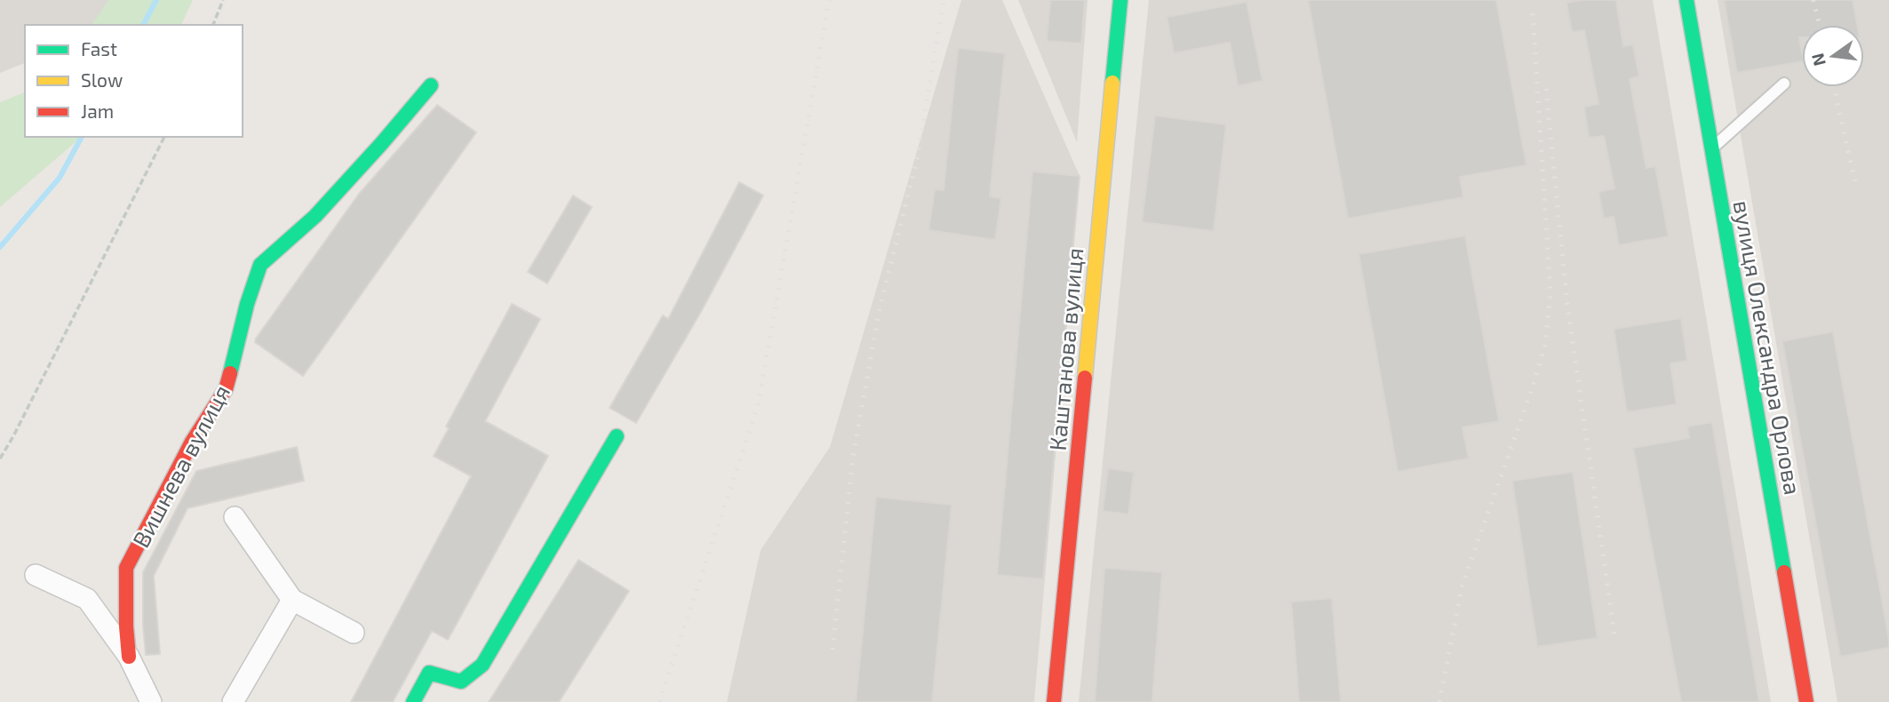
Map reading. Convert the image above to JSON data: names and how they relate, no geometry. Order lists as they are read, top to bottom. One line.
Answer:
{"streets":{"street":["вулиця Олександра Орлова","Каштанова вулиця","Вишнева вулиця"]},"legend":["Fast","Slow","Jam"],"north":"left"}
